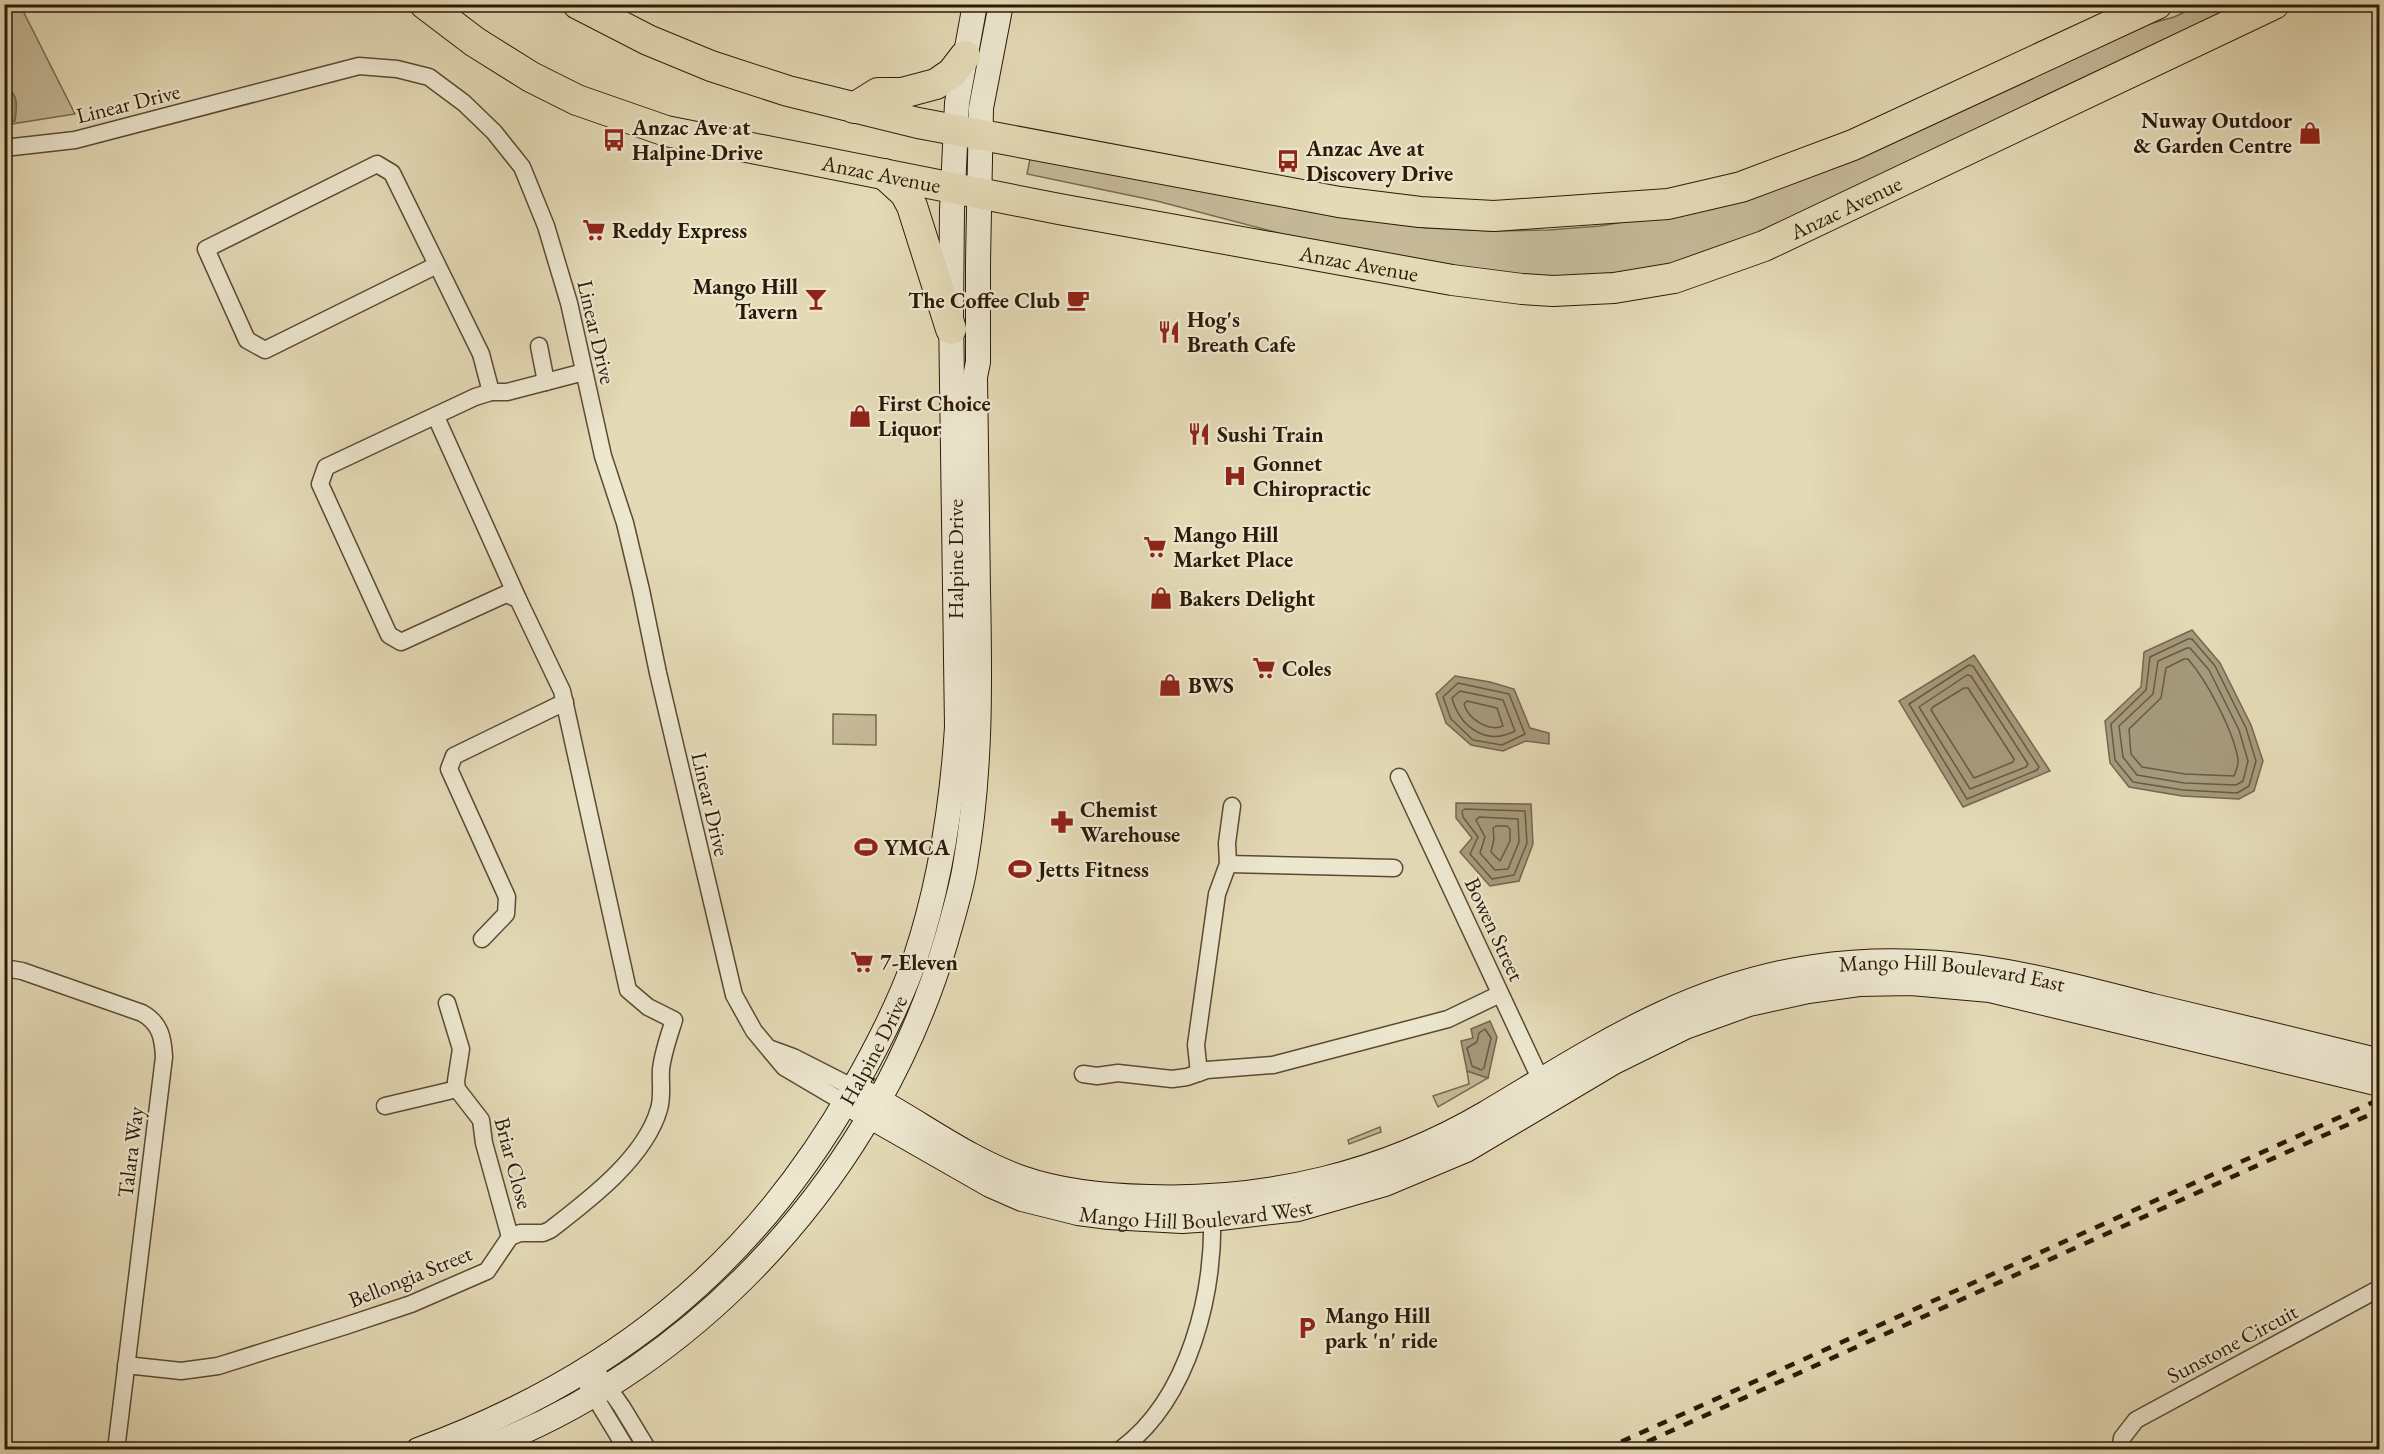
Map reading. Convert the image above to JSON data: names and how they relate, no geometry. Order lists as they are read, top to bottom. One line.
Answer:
{"streets":{"highway":["Anzac Avenue"],"main road":["Halpine Drive","Mango Hill Boulevard East","Mango Hill Boulevard West"],"street":["Linear Drive","Bowen Street","Talara Way","Briar Close","Bellongia Street","Sunstone Circuit"]},"crossings":[["Linear Drive","Halpine Drive"],["Linear Drive","Mango Hill Boulevard West"],["Anzac Avenue","Halpine Drive"],["Halpine Drive","Mango Hill Boulevard West"],["Bowen Street","Mango Hill Boulevard East"],["Bowen Street","Mango Hill Boulevard West"],["Mango Hill Boulevard East","Mango Hill Boulevard West"],["Talara Way","Bellongia Street"],["Briar Close","Bellongia Street"]],"places":{"shop":["Nuway Outdoor & Garden Centre","First Choice Liquor","Bakers Delight","BWS"],"bus stop":["Anzac Ave at Halpine Drive","Anzac Ave at Discovery Drive"],"supermarket":["Reddy Express","Mango Hill Market Place","Coles","7-Eleven"],"bar":["Mango Hill Tavern"],"cafe":["The Coffee Club"],"restaurant":["Hog's Breath Cafe","Sushi Train"],"hospital":["Gonnet Chiropractic"],"pharmacy":["Chemist Warehouse"],"sports":["YMCA","Jetts Fitness"],"parking":["Mango Hill park 'n' ride"]}}
